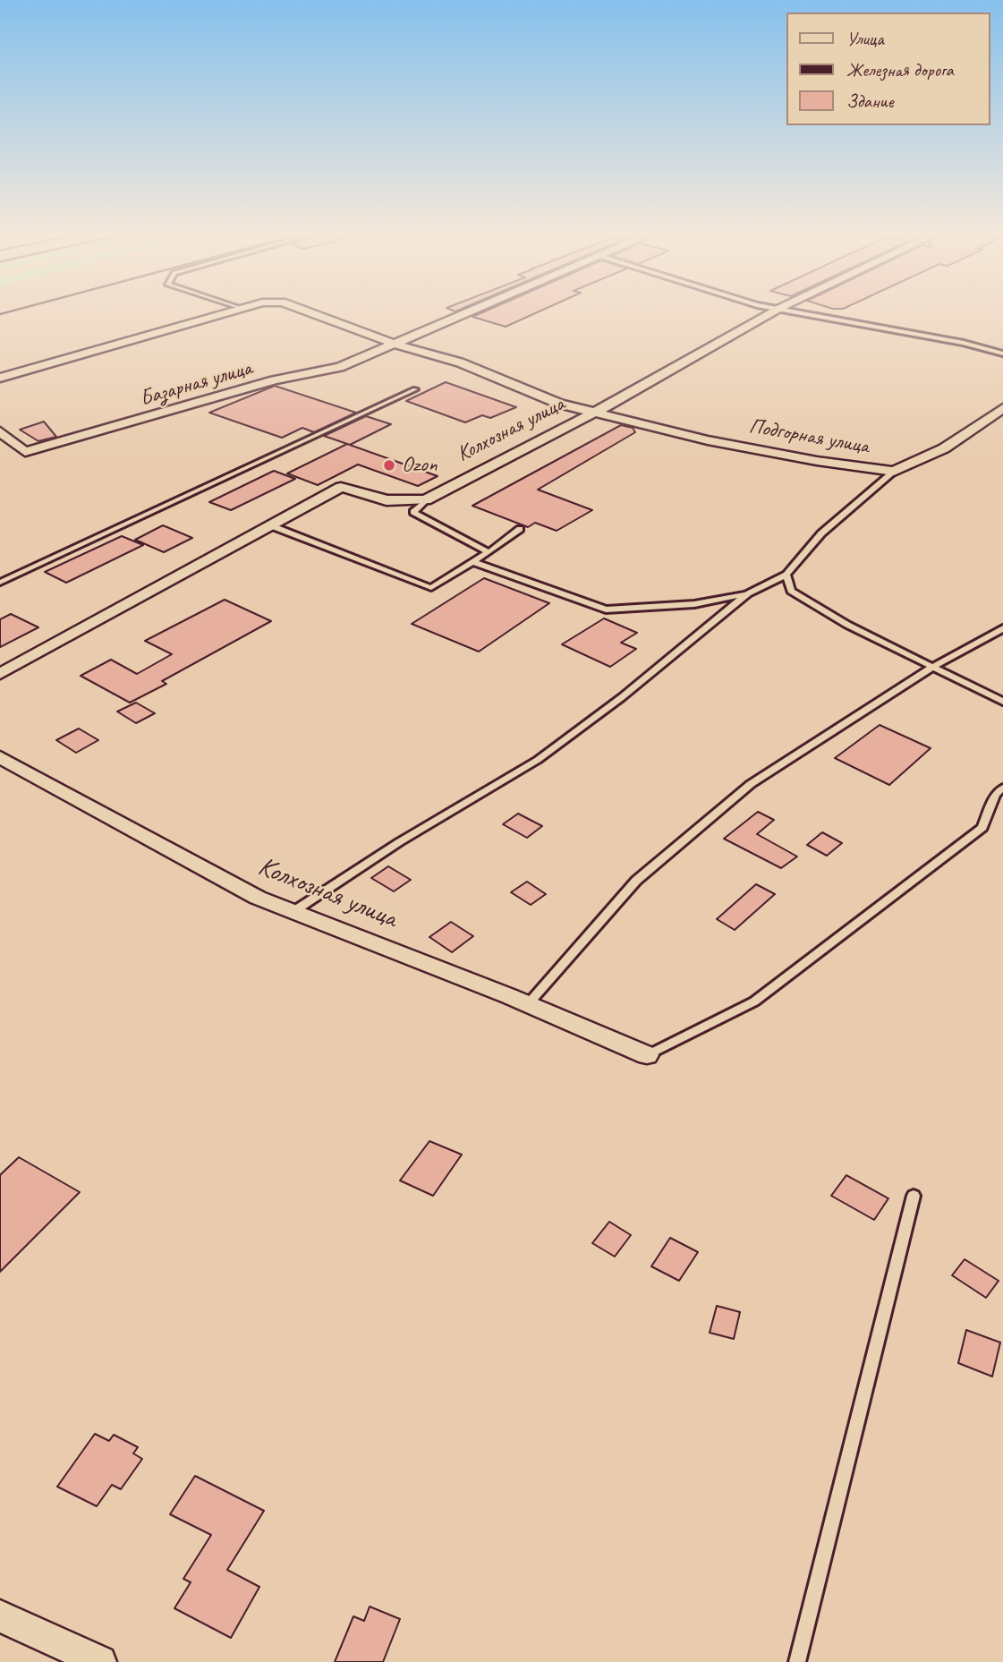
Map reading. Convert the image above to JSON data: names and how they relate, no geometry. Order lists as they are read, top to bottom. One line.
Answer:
{"streets":{"street":["Базарная улица","Колхозная улица","Подгорная улица"]},"crossings":[["Базарная улица","Подгорная улица"],["Колхозная улица","Подгорная улица"]],"places":["Ozon"],"legend":["Улица","Железная дорога","Здание"]}
